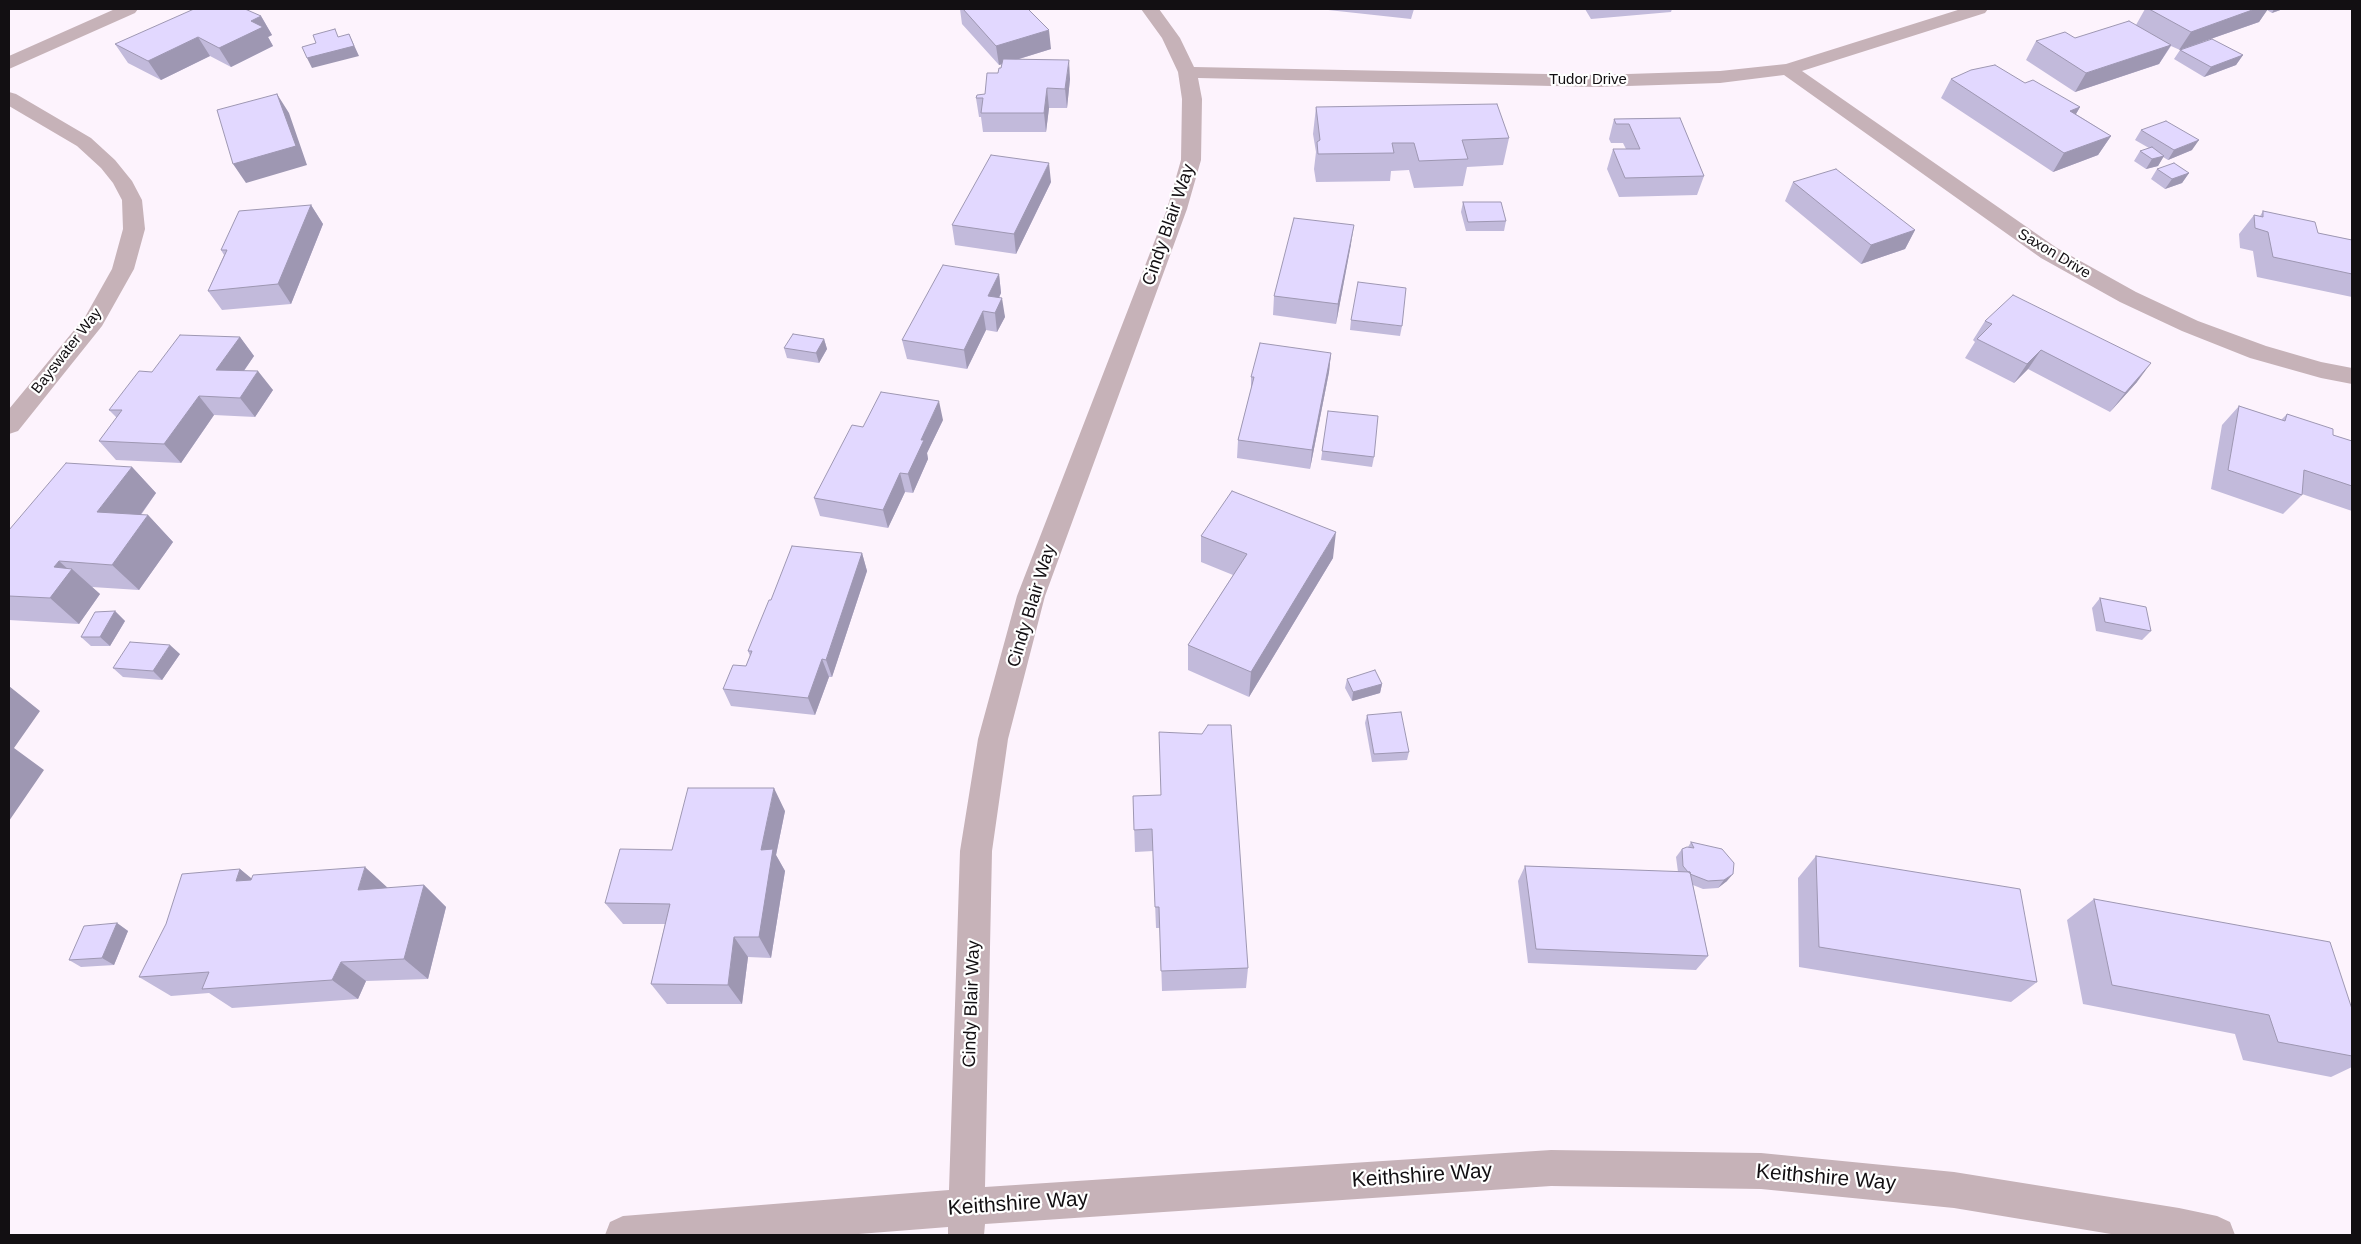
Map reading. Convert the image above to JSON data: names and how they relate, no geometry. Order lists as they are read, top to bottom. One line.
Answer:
{"streets":{"street":["Tudor Drive","Cindy Blair Way","Saxon Drive","Bayswater Way","Keithshire Way"]},"crossings":[["Tudor Drive","Cindy Blair Way"],["Tudor Drive","Saxon Drive"],["Cindy Blair Way","Keithshire Way"]]}
